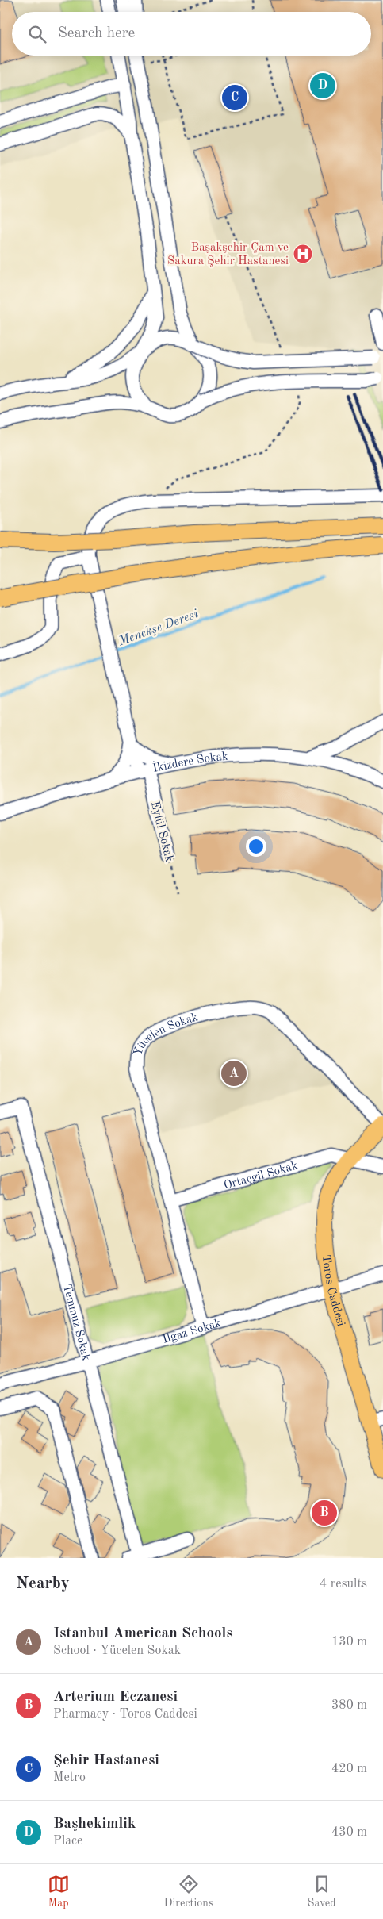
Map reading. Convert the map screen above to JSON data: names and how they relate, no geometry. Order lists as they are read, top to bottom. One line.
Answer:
{"streets":{"main road":["Toros Caddesi"],"street":["İkizdere Sokak","Eylül Sokak","Yücelen Sokak","Ortaçgil Sokak","Temmuz Sokak","Ilgaz Sokak"]},"crossings":[["İkizdere Sokak","Eylül Sokak"],["Yücelen Sokak","Ortaçgil Sokak"],["Yücelen Sokak","Toros Caddesi"],["Yücelen Sokak","Ilgaz Sokak"],["Ortaçgil Sokak","Toros Caddesi"],["Toros Caddesi","Ilgaz Sokak"],["Temmuz Sokak","Ilgaz Sokak"]],"water":["Menekşe Deresi"],"places":{"hospital":["Başakşehir Çam ve Sakura Şehir Hastanesi"]},"page":{"search":"Search here","pins":["D","C","A","B"],"heading":["Nearby","4 results"],"list":[{"mark":"A","name":"Istanbul American Schools","note":"School · Yücelen Sokak","value":"130 m"},{"mark":"B","name":"Arterium Eczanesi","note":"Pharmacy · Toros Caddesi","value":"380 m"},{"mark":"C","name":"Şehir Hastanesi","note":"Metro","value":"420 m"},{"mark":"D","name":"Başhekimlik","note":"Place","value":"430 m"}],"nav":["Map","Directions","Saved"]}}
